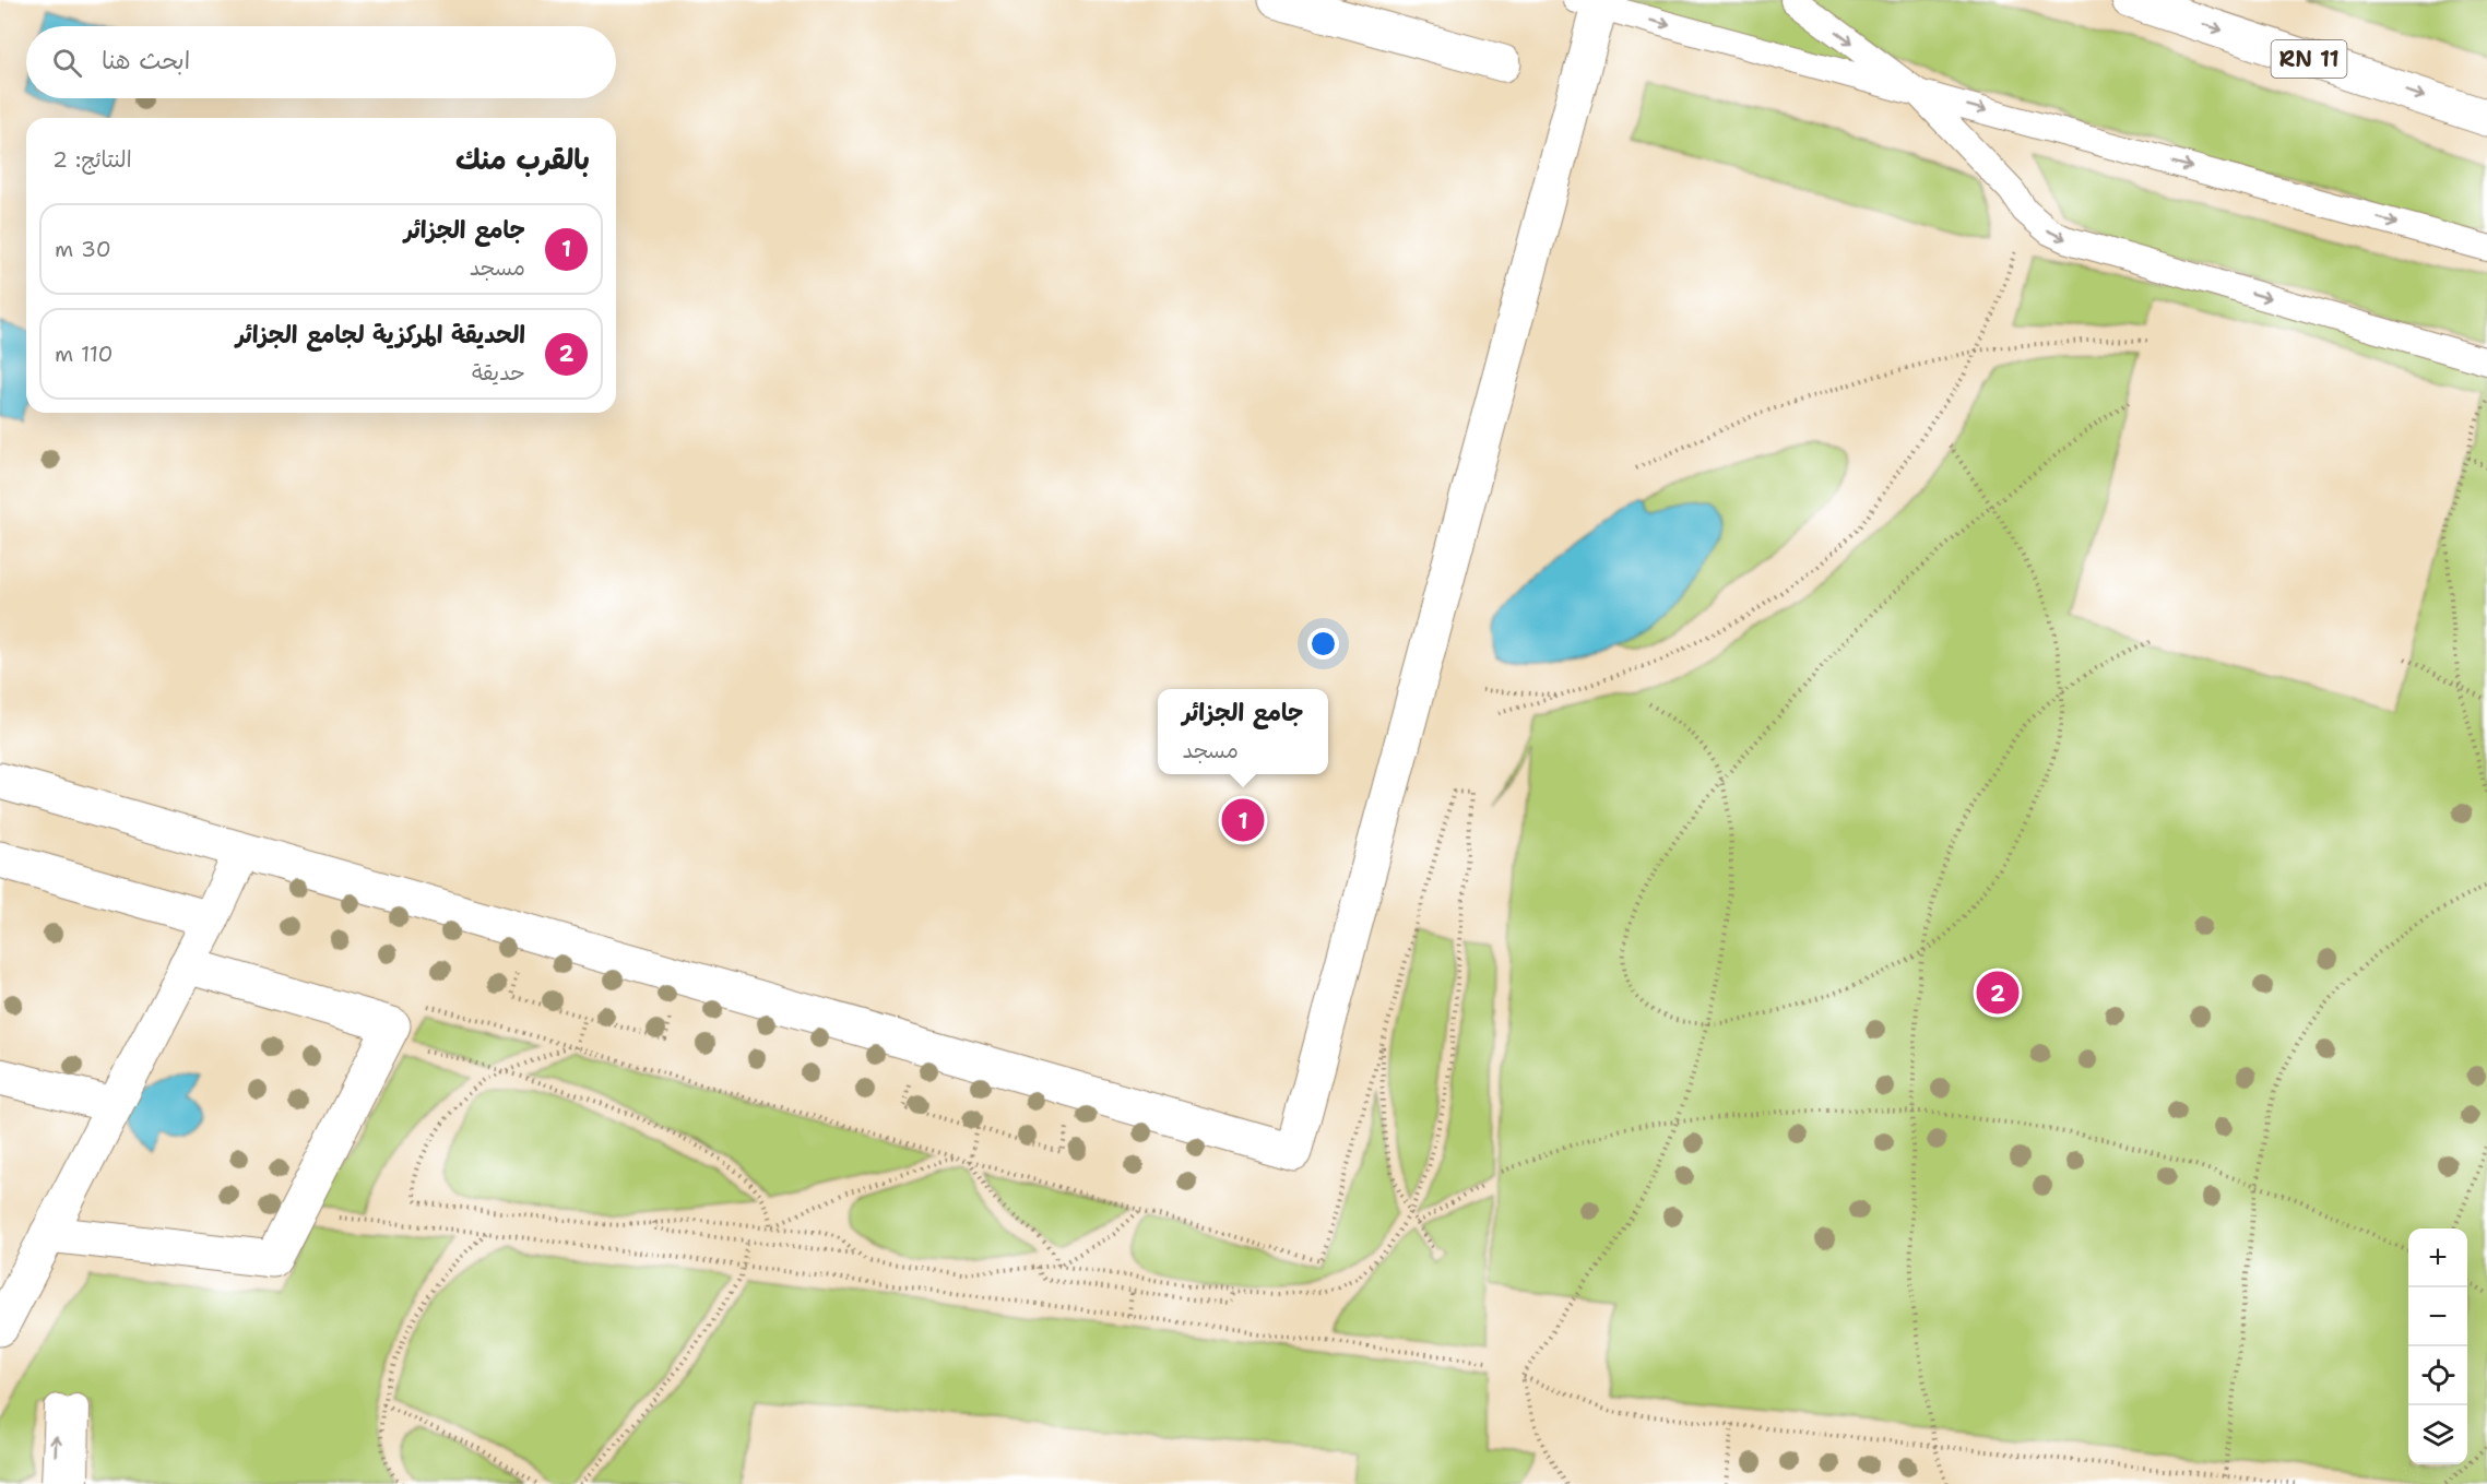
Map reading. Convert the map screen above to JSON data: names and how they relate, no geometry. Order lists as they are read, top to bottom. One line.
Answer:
{"streets":{"main road":["RN 11"]},"page":{"search":"ابحث هنا","heading":["بالقرب منك","النتائج: 2"],"list":[{"mark":"1","name":"جامع الجزائر","note":"مسجد","value":"30 m"},{"mark":"2","name":"الحديقة المركزية لجامع الجزائر","note":"حديقة","value":"110 m"}],"popup":["جامع الجزائر","مسجد"],"pins":["1","2"],"map_buttons":["+","−"]}}
